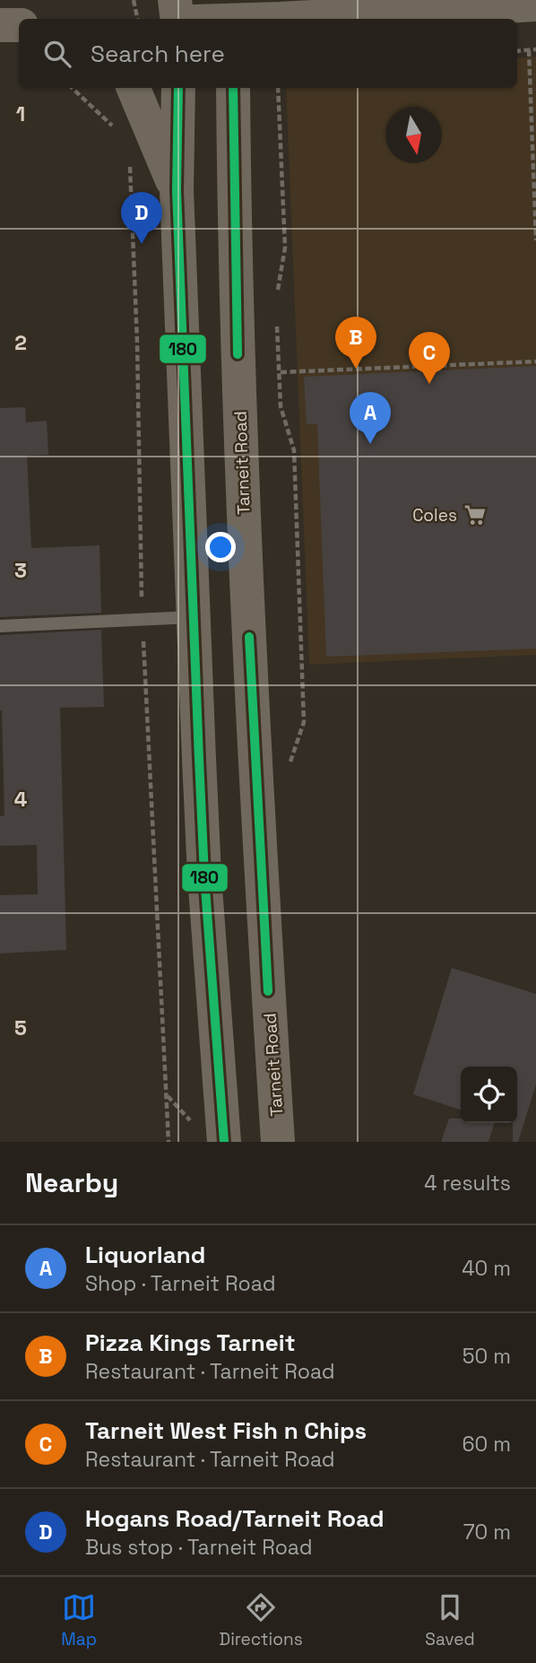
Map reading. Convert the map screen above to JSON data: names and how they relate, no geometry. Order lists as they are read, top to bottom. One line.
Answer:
{"streets":{"main road":["Tarneit Road"]},"places":{"supermarket":["Coles"]},"lines":["transit line 180"],"north":"bottom","page":{"search":"Search here","pins":["D","B","C","A"],"heading":["Nearby","4 results"],"list":[{"mark":"A","name":"Liquorland","note":"Shop · Tarneit Road","value":"40 m"},{"mark":"B","name":"Pizza Kings Tarneit","note":"Restaurant · Tarneit Road","value":"50 m"},{"mark":"C","name":"Tarneit West Fish n Chips","note":"Restaurant · Tarneit Road","value":"60 m"},{"mark":"D","name":"Hogans Road/Tarneit Road","note":"Bus stop · Tarneit Road","value":"70 m"}],"nav":["Map","Directions","Saved"]},"grid":{"rows":["1","2","3","4","5"]}}
